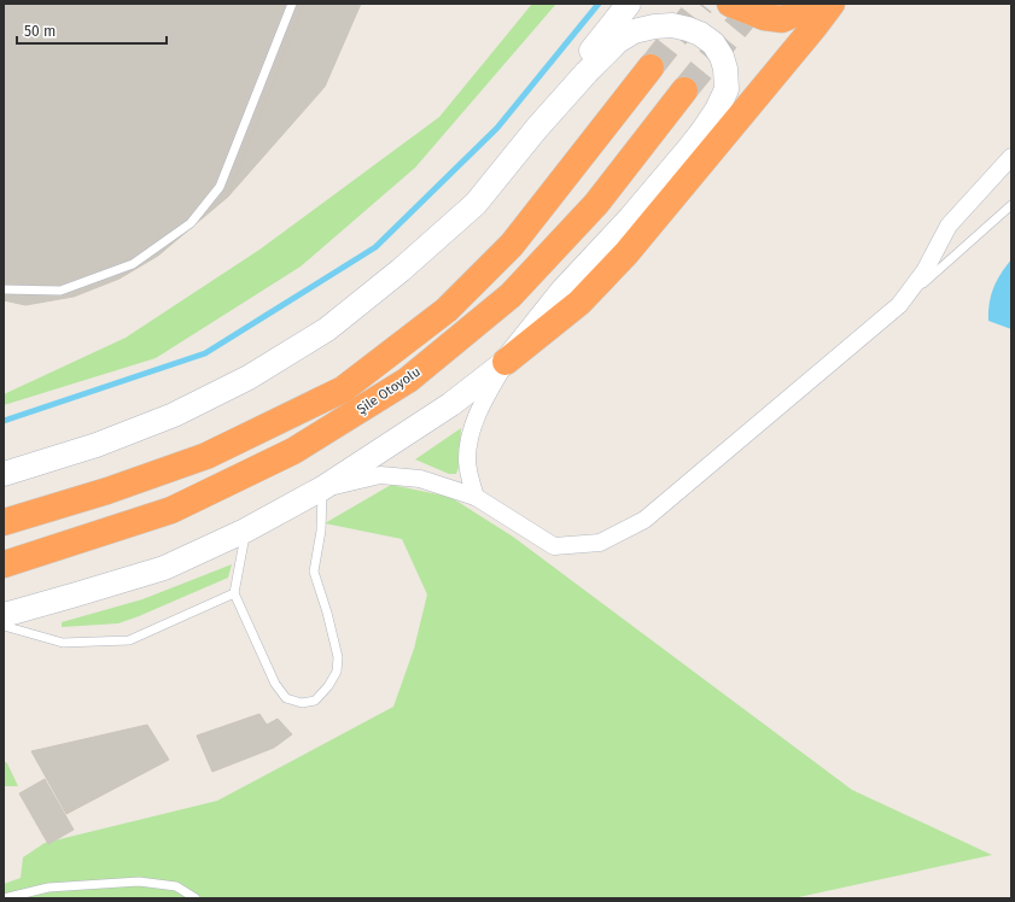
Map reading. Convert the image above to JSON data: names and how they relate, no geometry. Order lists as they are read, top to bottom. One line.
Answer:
{"streets":{"highway":["Şile Otoyolu"]},"scale_bar":"50 m"}
